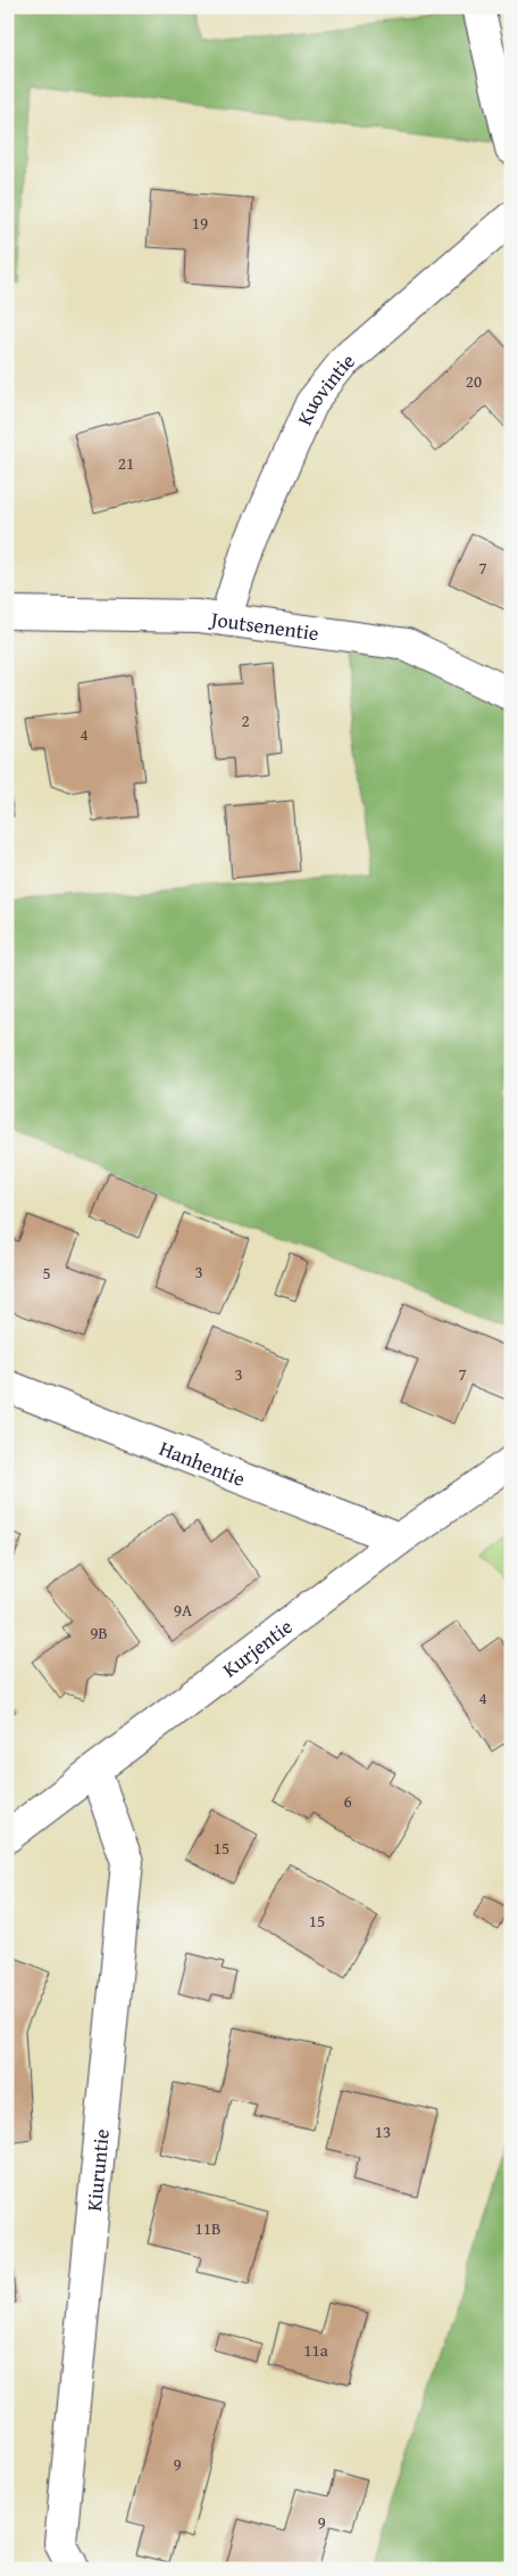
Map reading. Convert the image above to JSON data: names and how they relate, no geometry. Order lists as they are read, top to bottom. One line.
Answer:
{"streets":{"street":["Kuovintie","Joutsenentie","Hanhentie","Kurjentie","Kiuruntie"]},"crossings":[["Kuovintie","Joutsenentie"],["Hanhentie","Kurjentie"],["Kurjentie","Kiuruntie"]],"house_numbers":["19","20","21","7","2","4","3","5","3","7","9A","9B","4","6","15","15","13","11B","11a","9","9"]}
